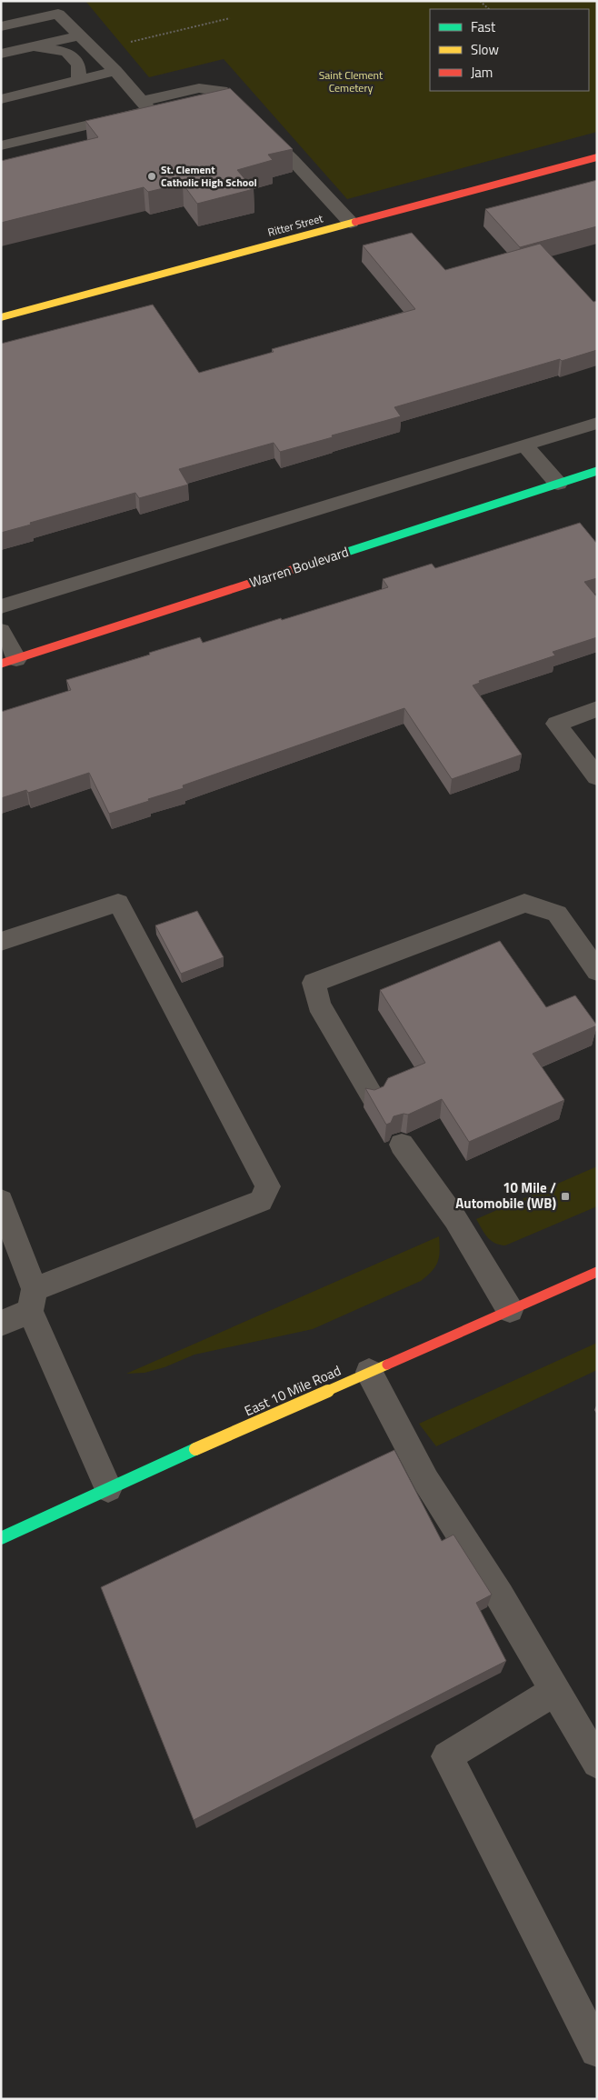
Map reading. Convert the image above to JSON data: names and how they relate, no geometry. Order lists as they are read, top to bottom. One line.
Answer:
{"streets":{"street":["Ritter Street","Warren Boulevard","East 10 Mile Road"]},"parks":["Saint Clement Cemetery"],"places":{"other":["St. Clement Catholic High School"],"transit":["10 Mile / Automobile (WB)"]},"legend":["Fast","Slow","Jam"]}
